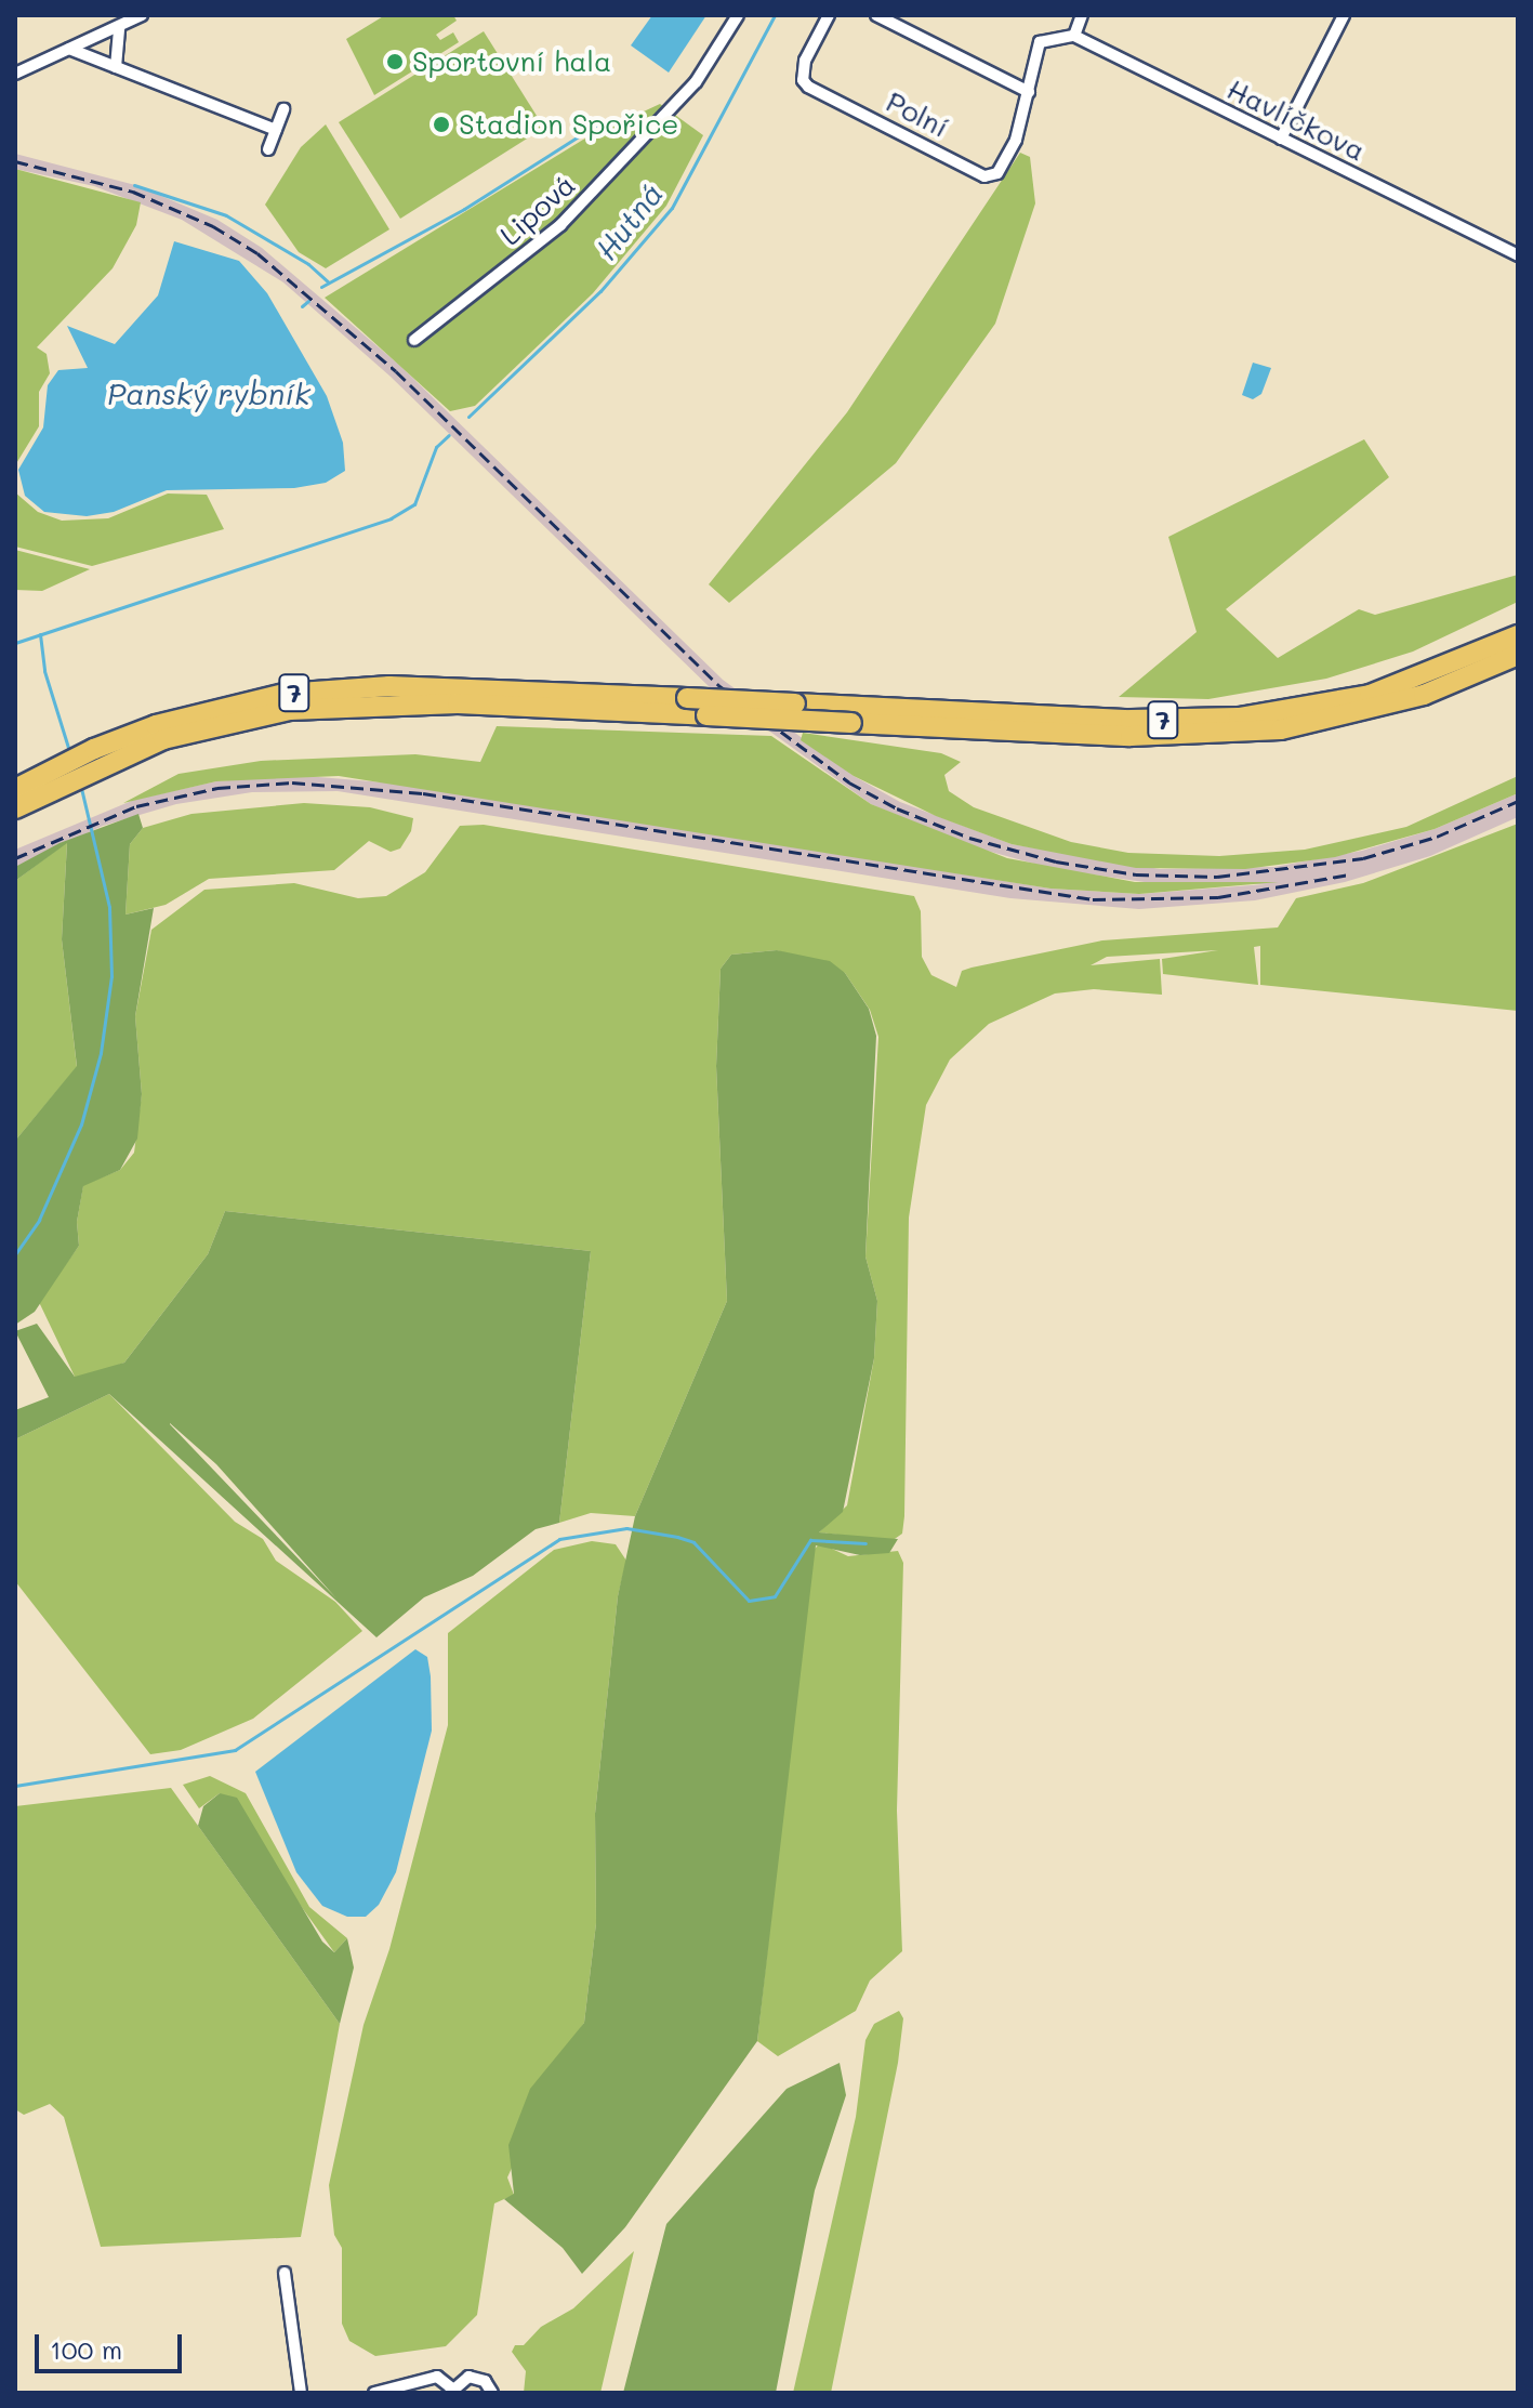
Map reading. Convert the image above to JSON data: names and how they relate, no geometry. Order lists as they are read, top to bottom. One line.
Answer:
{"streets":{"highway":["7"],"street":["Polní","Havlíčkova","Lipová"]},"crossings":[["Polní","Havlíčkova"]],"water":["Hutná","Panský rybník"],"places":["Sportovní hala","Stadion Spořice"],"scale_bar":"100 m"}
